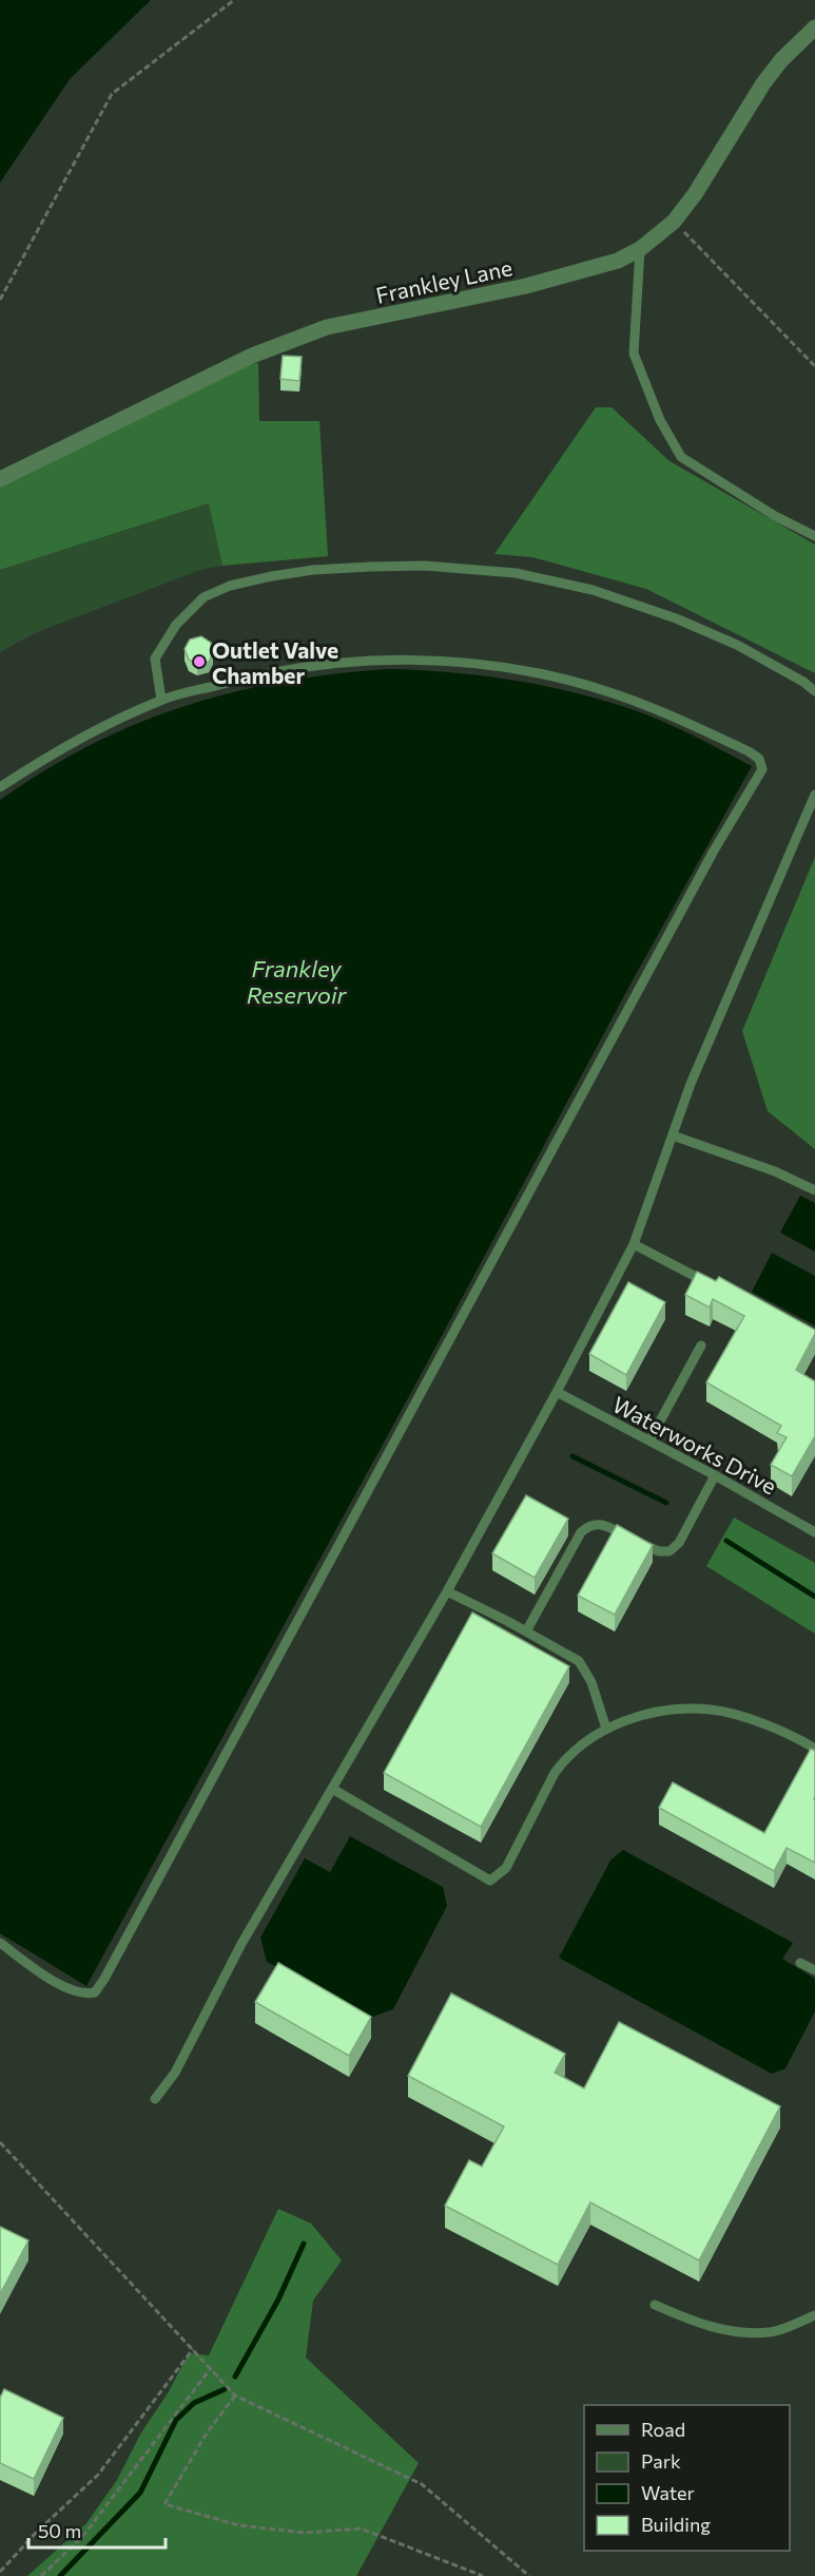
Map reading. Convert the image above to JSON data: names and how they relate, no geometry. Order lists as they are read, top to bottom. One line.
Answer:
{"streets":{"street":["Frankley Lane"],"lane":["Waterworks Drive"]},"water":["Frankley Reservoir"],"places":["Outlet Valve Chamber"],"legend":["Road","Park","Water","Building"],"scale_bar":"50 m"}
